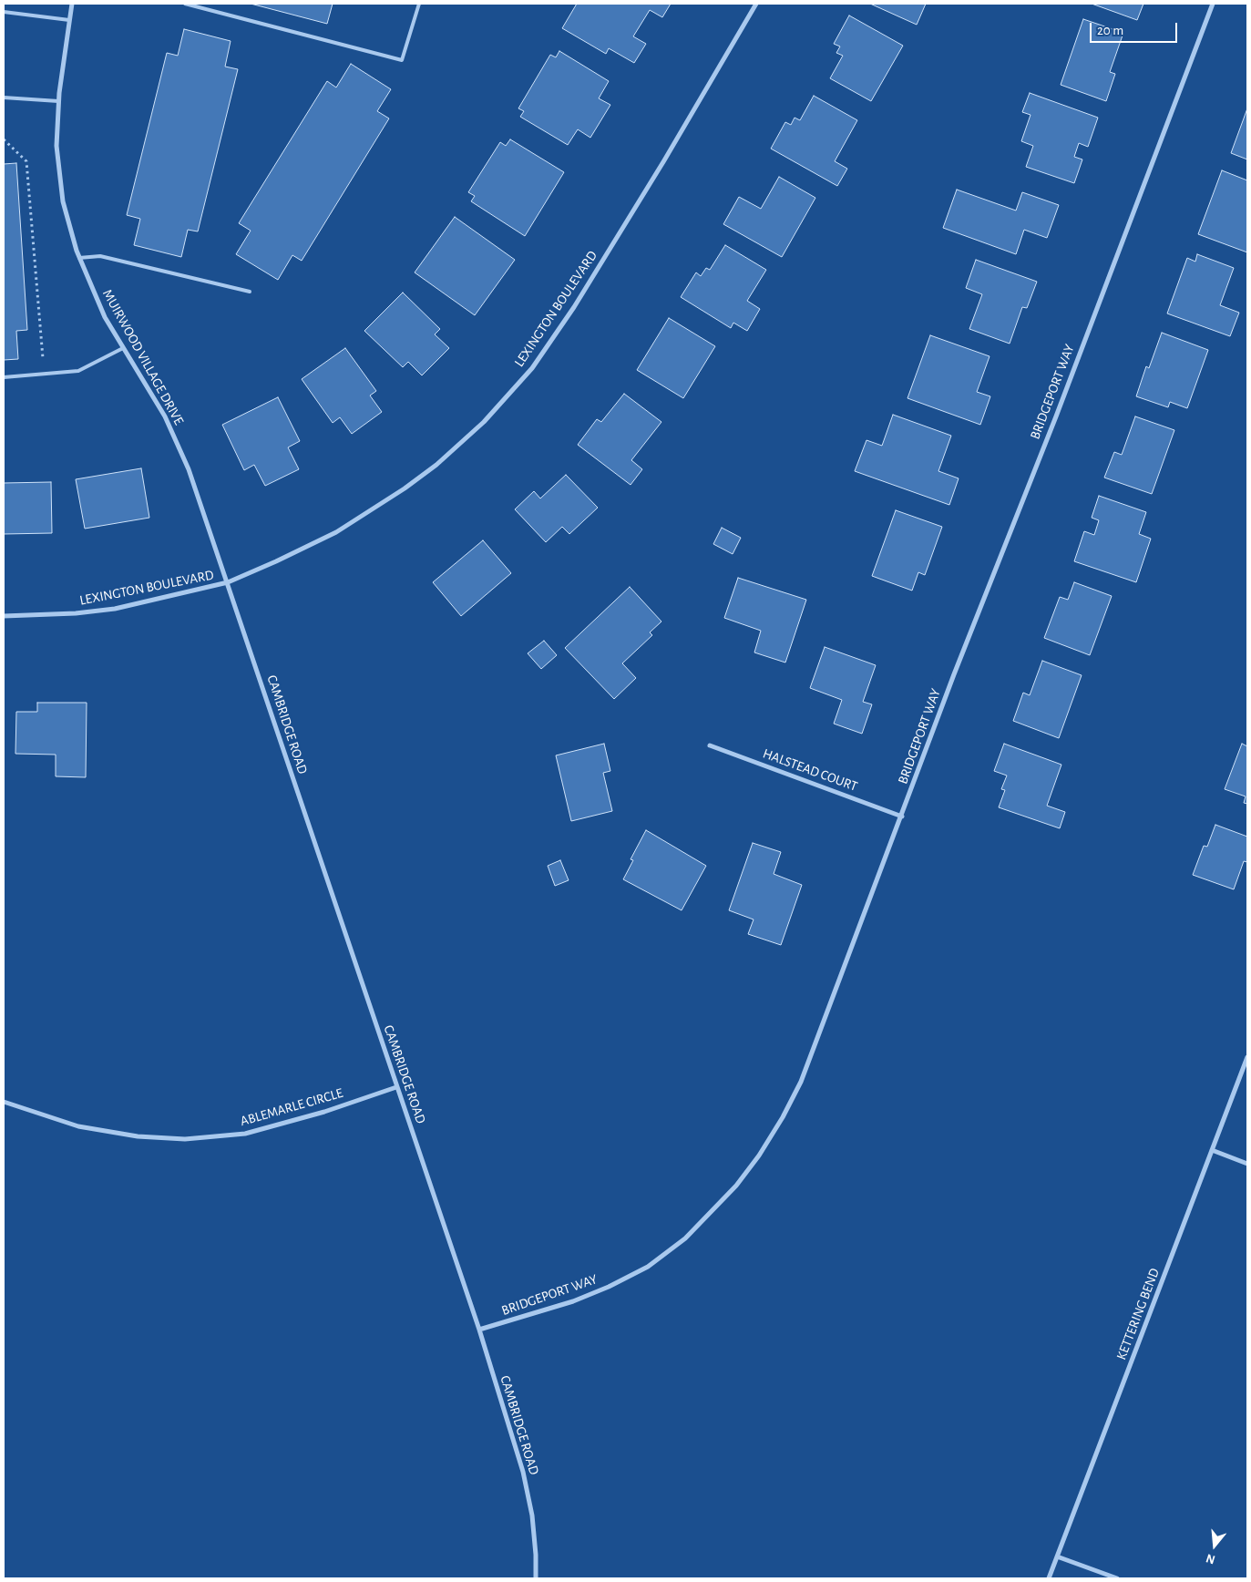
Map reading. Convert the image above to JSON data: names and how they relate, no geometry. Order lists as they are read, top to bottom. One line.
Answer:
{"streets":{"street":["LEXINGTON BOULEVARD","MUIRWOOD VILLAGE DRIVE","BRIDGEPORT WAY","CAMBRIDGE ROAD","HALSTEAD COURT","ABLEMARLE CIRCLE","KETTERING BEND"]},"crossings":[["LEXINGTON BOULEVARD","MUIRWOOD VILLAGE DRIVE"],["LEXINGTON BOULEVARD","CAMBRIDGE ROAD"],["MUIRWOOD VILLAGE DRIVE","CAMBRIDGE ROAD"],["BRIDGEPORT WAY","CAMBRIDGE ROAD"],["BRIDGEPORT WAY","HALSTEAD COURT"],["CAMBRIDGE ROAD","ABLEMARLE CIRCLE"]],"scale_bar":"20 m","north":"bottom"}
